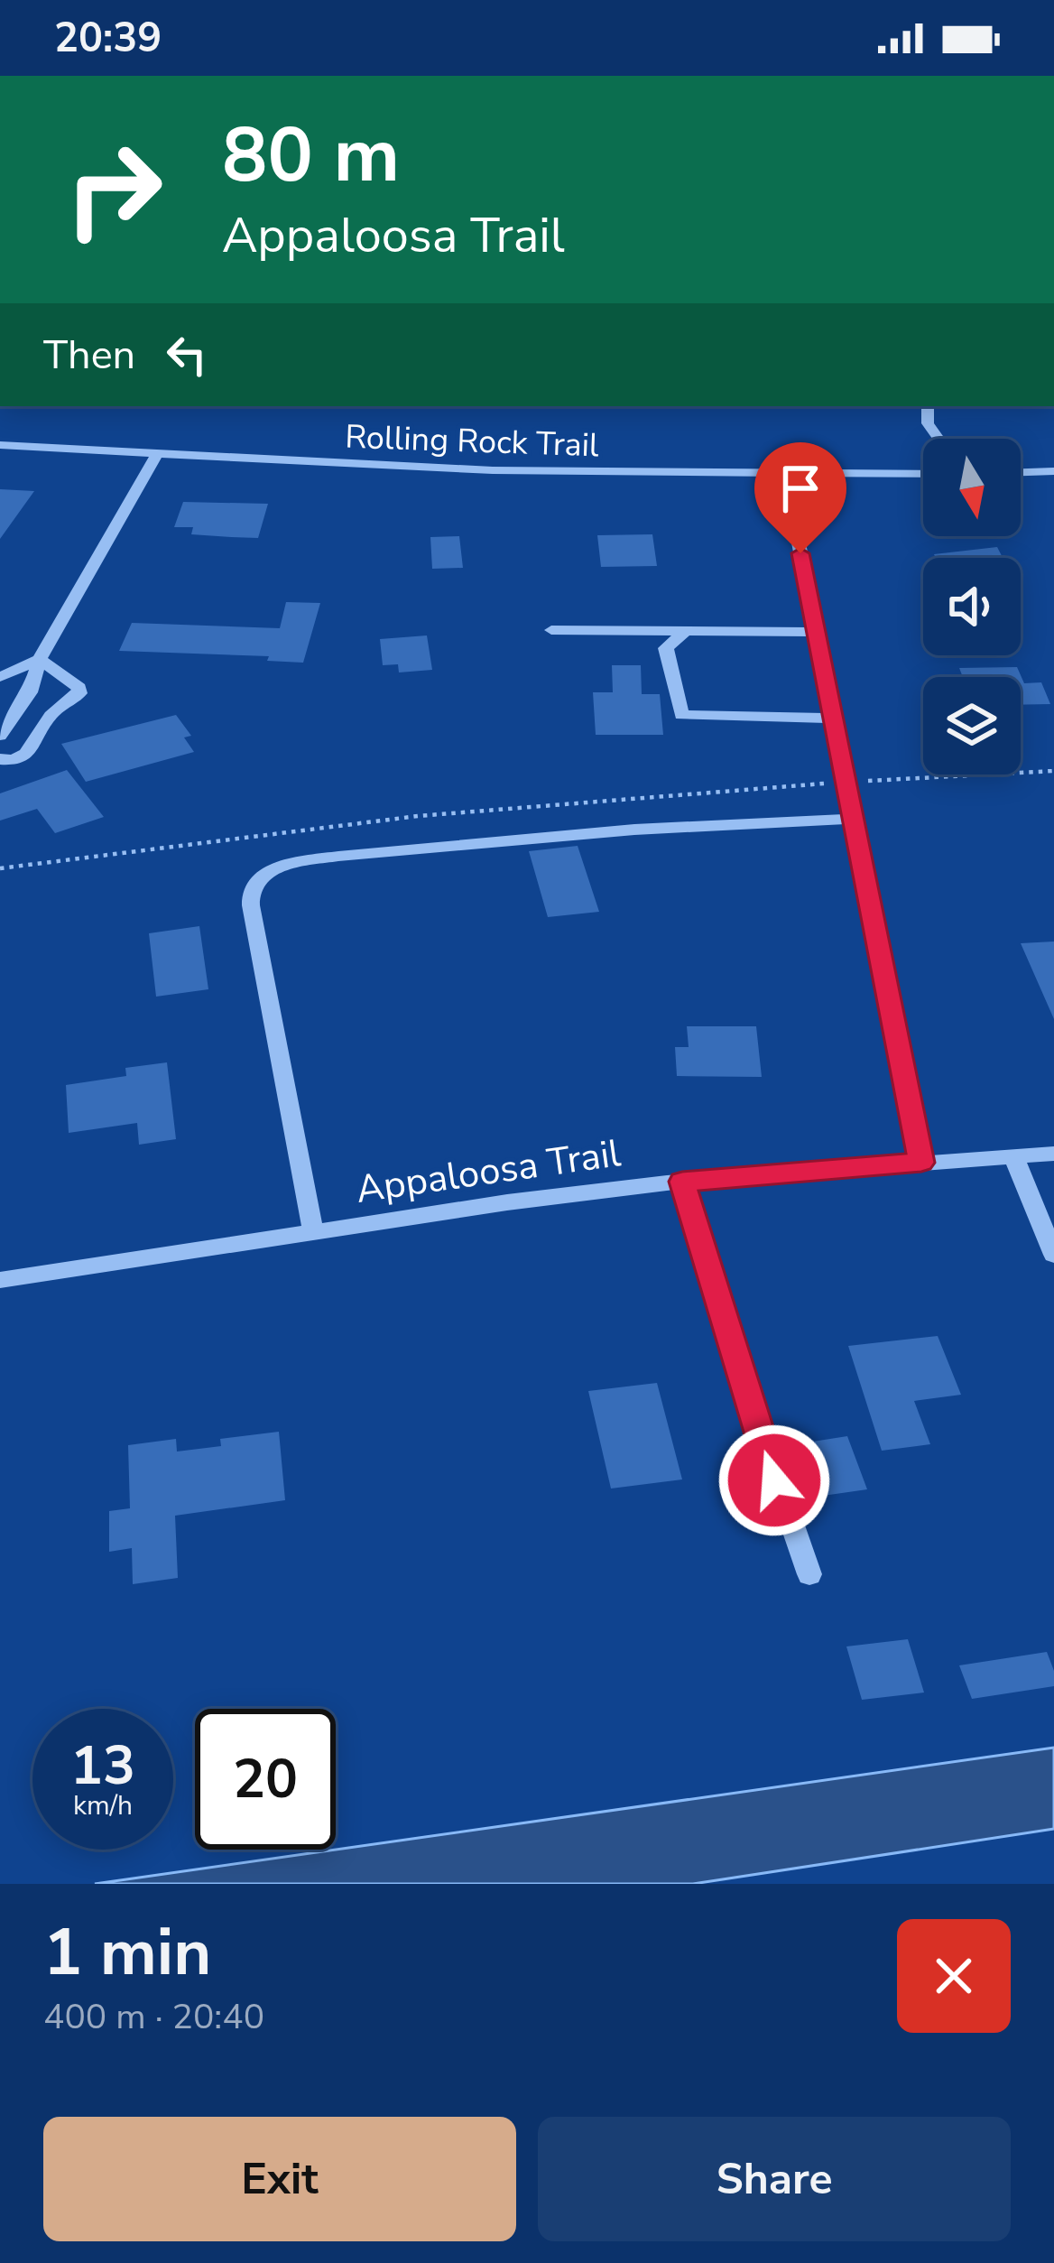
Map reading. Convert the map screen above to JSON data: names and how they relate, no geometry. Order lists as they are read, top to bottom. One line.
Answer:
{"streets":{"street":["Rolling Rock Trail","Appaloosa Trail"]},"north":"bottom","page":{"status":"20:39","turn":["80 m","Appaloosa Trail"],"then":"Then","speed":"13 km/h","limit":"20","heading":["1 min","400 m · 20:40"],"buttons":["Exit","Share"]}}
